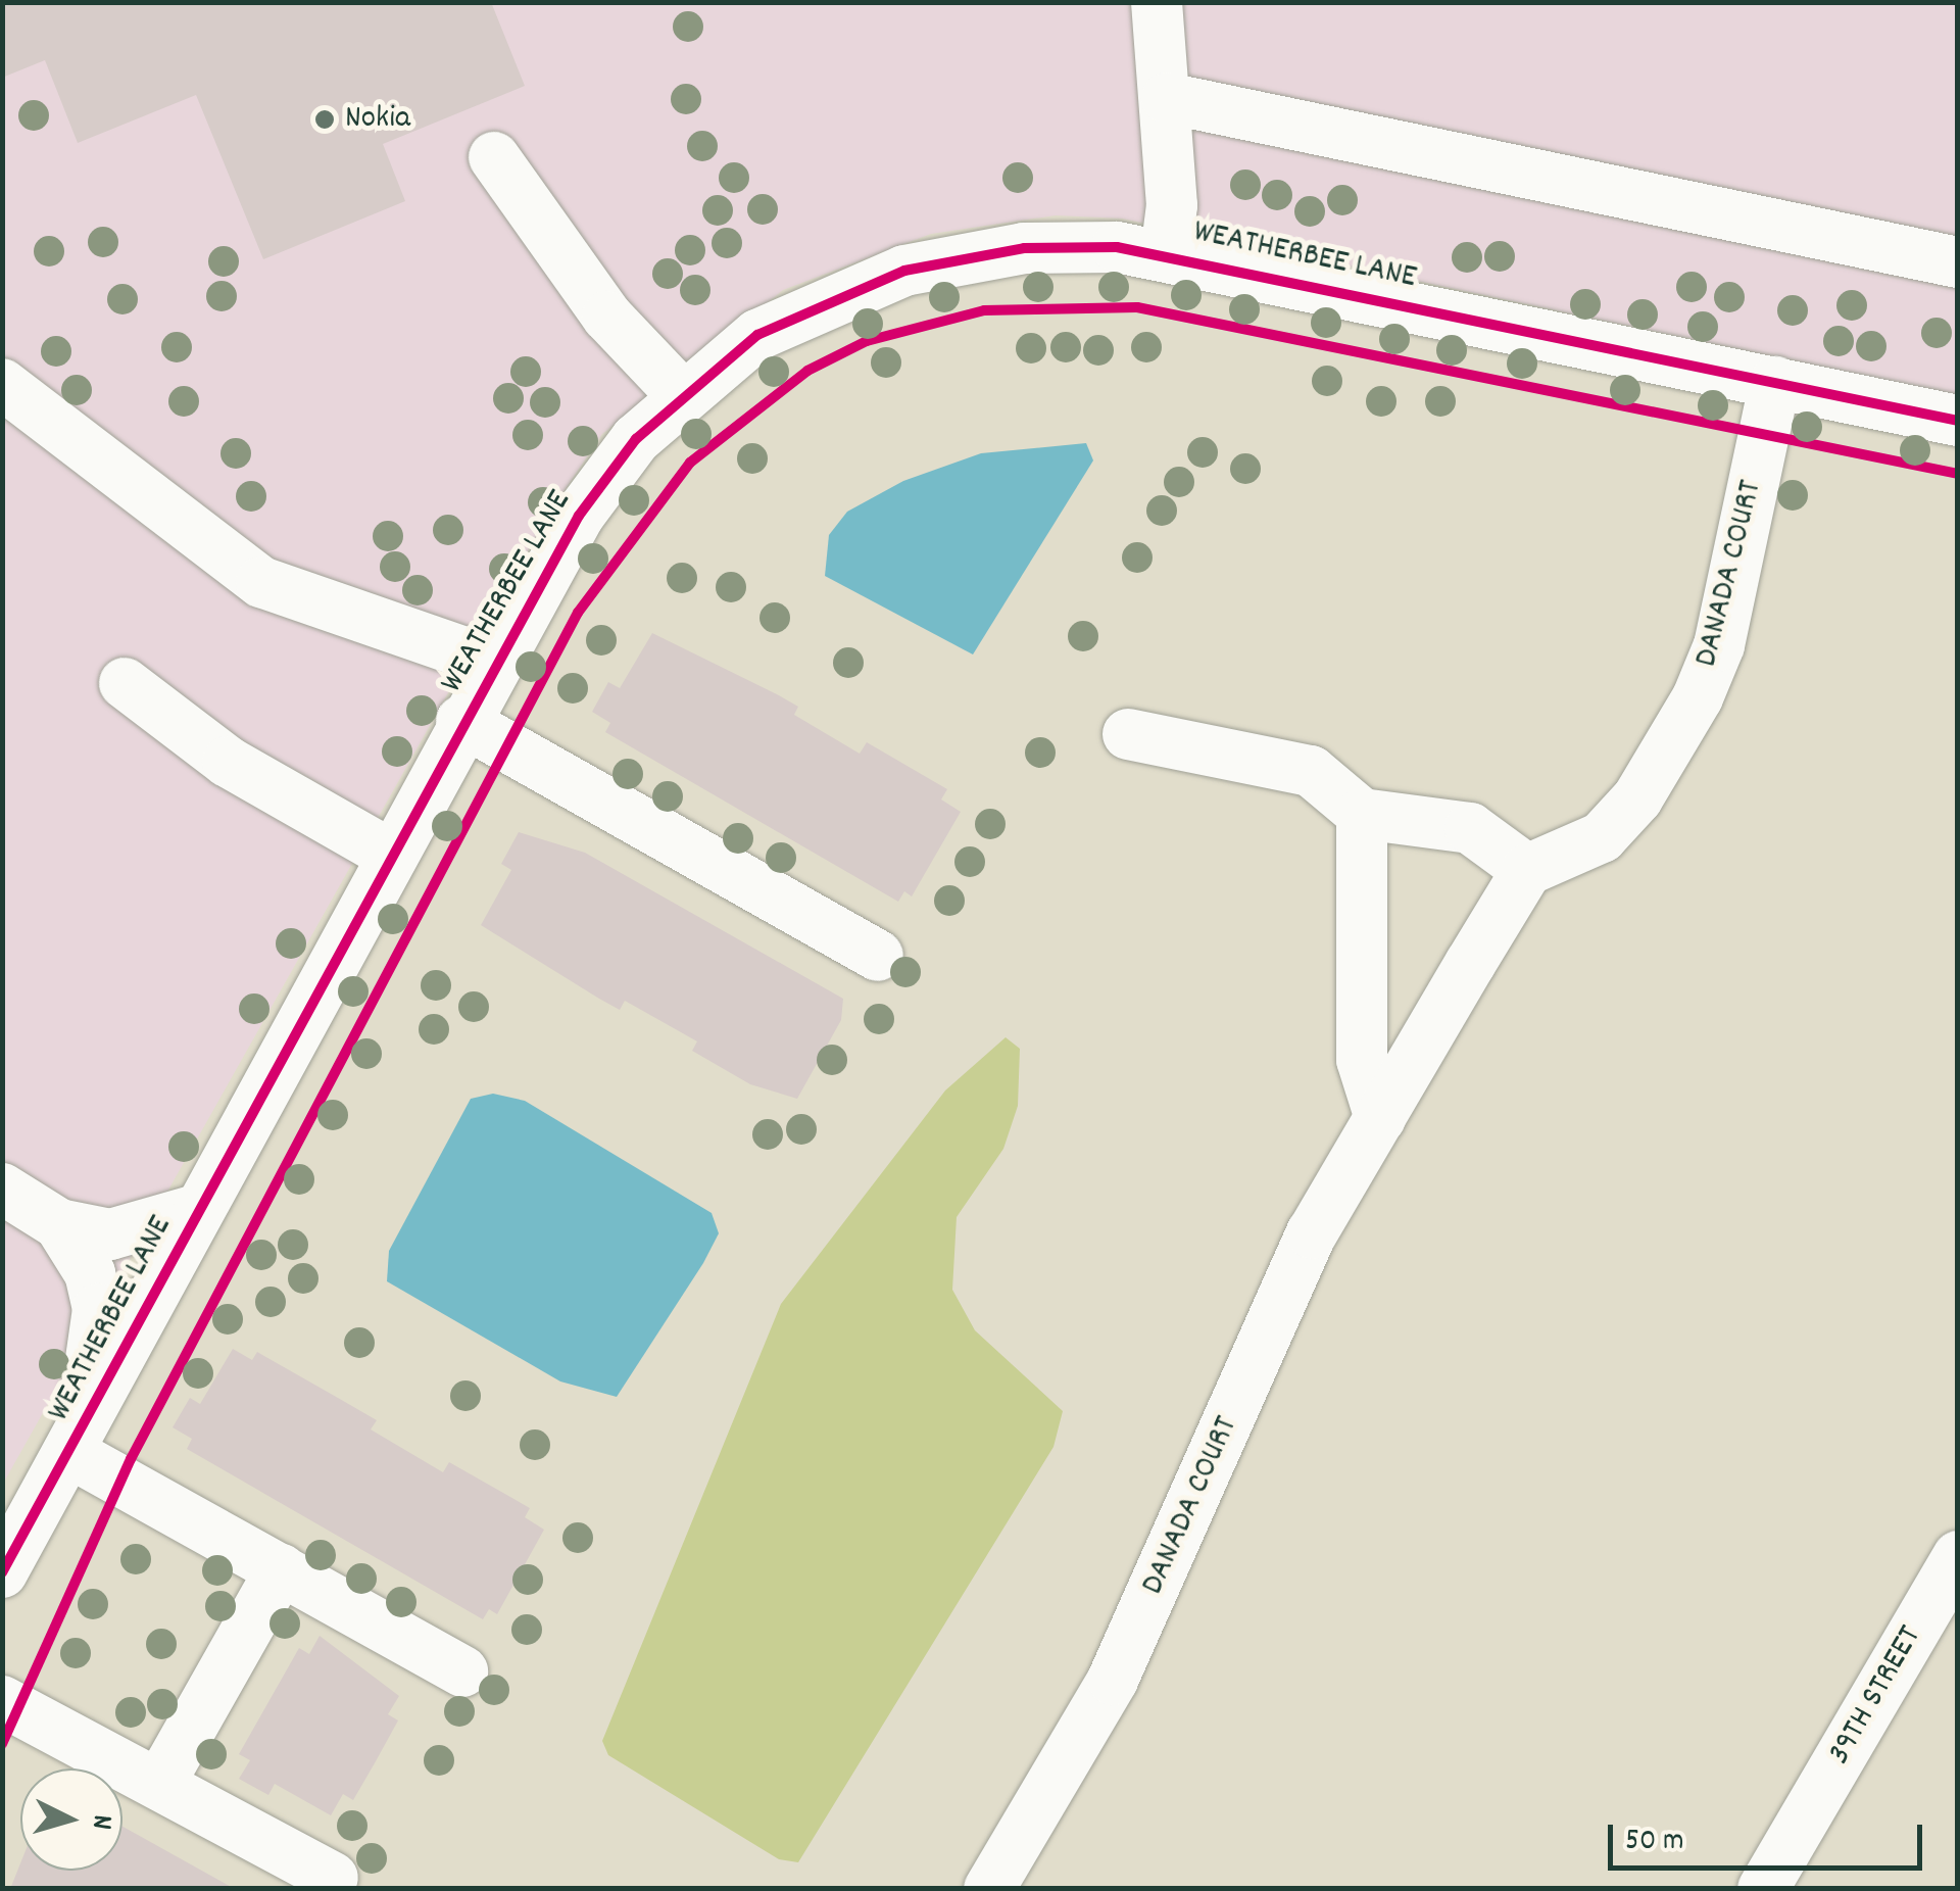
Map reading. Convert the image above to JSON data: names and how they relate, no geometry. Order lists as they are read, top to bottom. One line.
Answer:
{"streets":{"street":["WEATHERBEE LANE","DANADA COURT","39TH STREET"]},"crossings":[["WEATHERBEE LANE","DANADA COURT"]],"places":["Nokia"],"scale_bar":"50 m","north":"right"}
